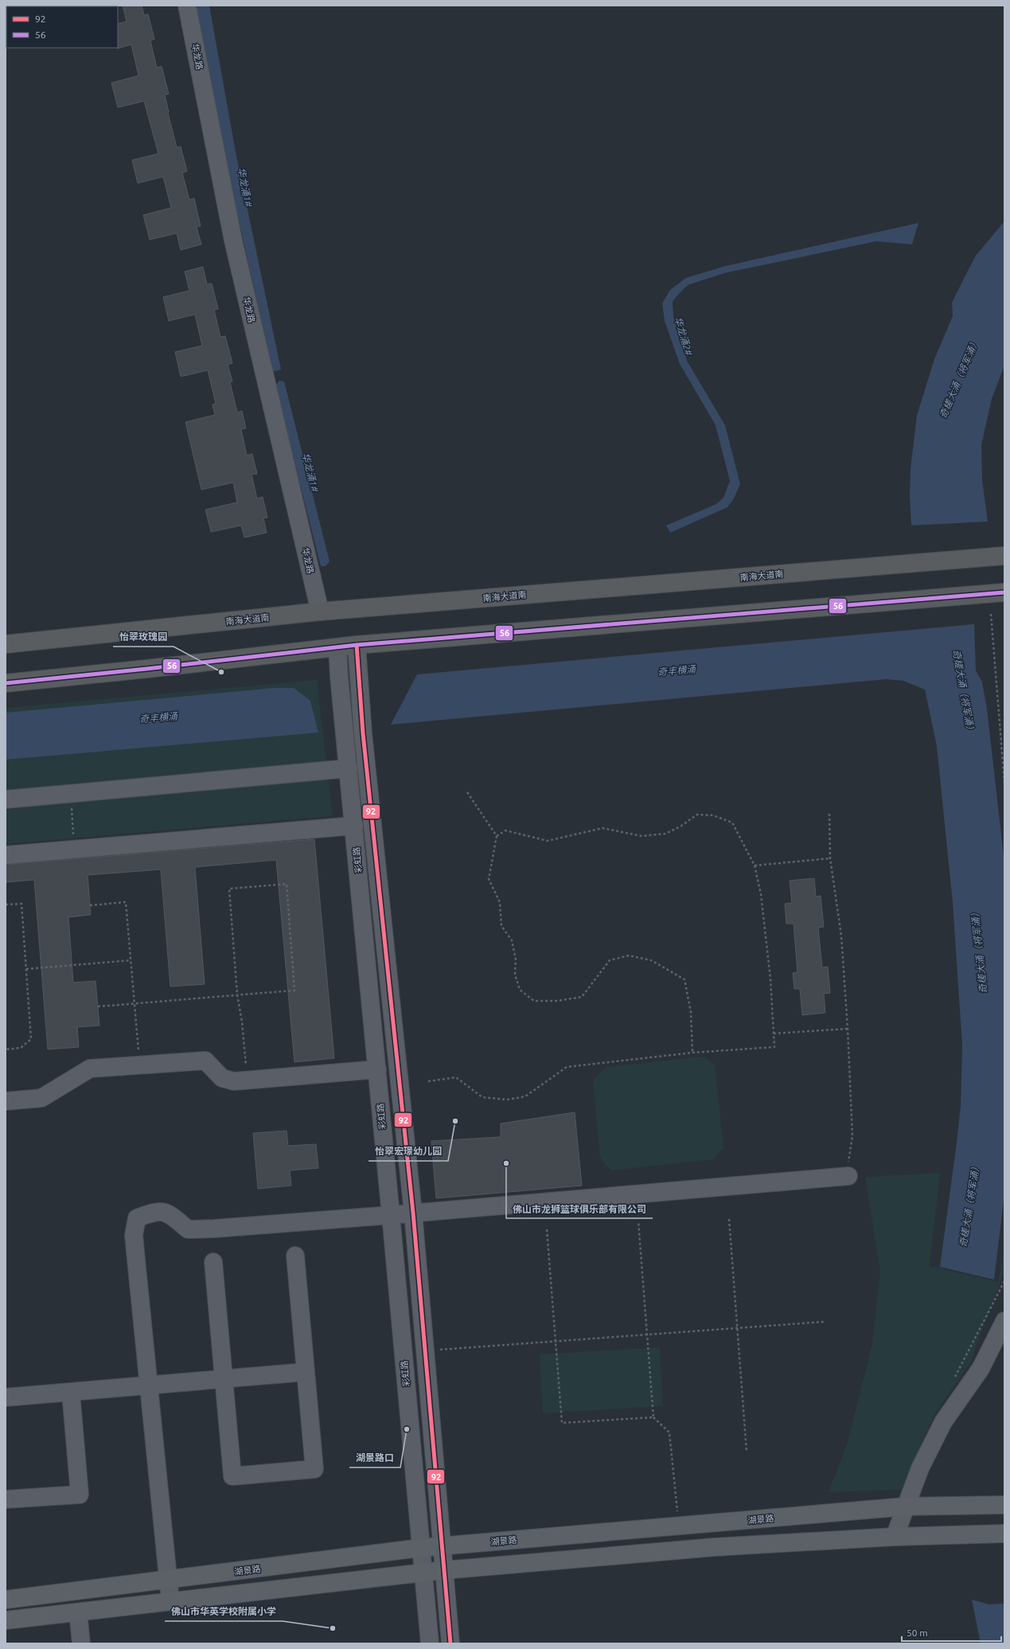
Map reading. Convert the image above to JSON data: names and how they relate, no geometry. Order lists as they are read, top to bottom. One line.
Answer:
{"streets":{"highway":["南海大道南"],"main road":["湖景路"],"street":["华龙路","彩虹路"]},"crossings":[["华龙路","南海大道南"],["彩虹路","湖景路"]],"water":["华龙涌1#","华龙涌2#","奇槎大涌（将军涌）","奇丰横涌"],"places":["怡翠玫瑰园","怡翠宏璟幼儿园","佛山市龙狮篮球俱乐部有限公司","湖景路口","佛山市华英学校附属小学"],"lines":["transit line 56","transit line 92"],"legend":["92","56"],"scale_bar":"50 m"}
